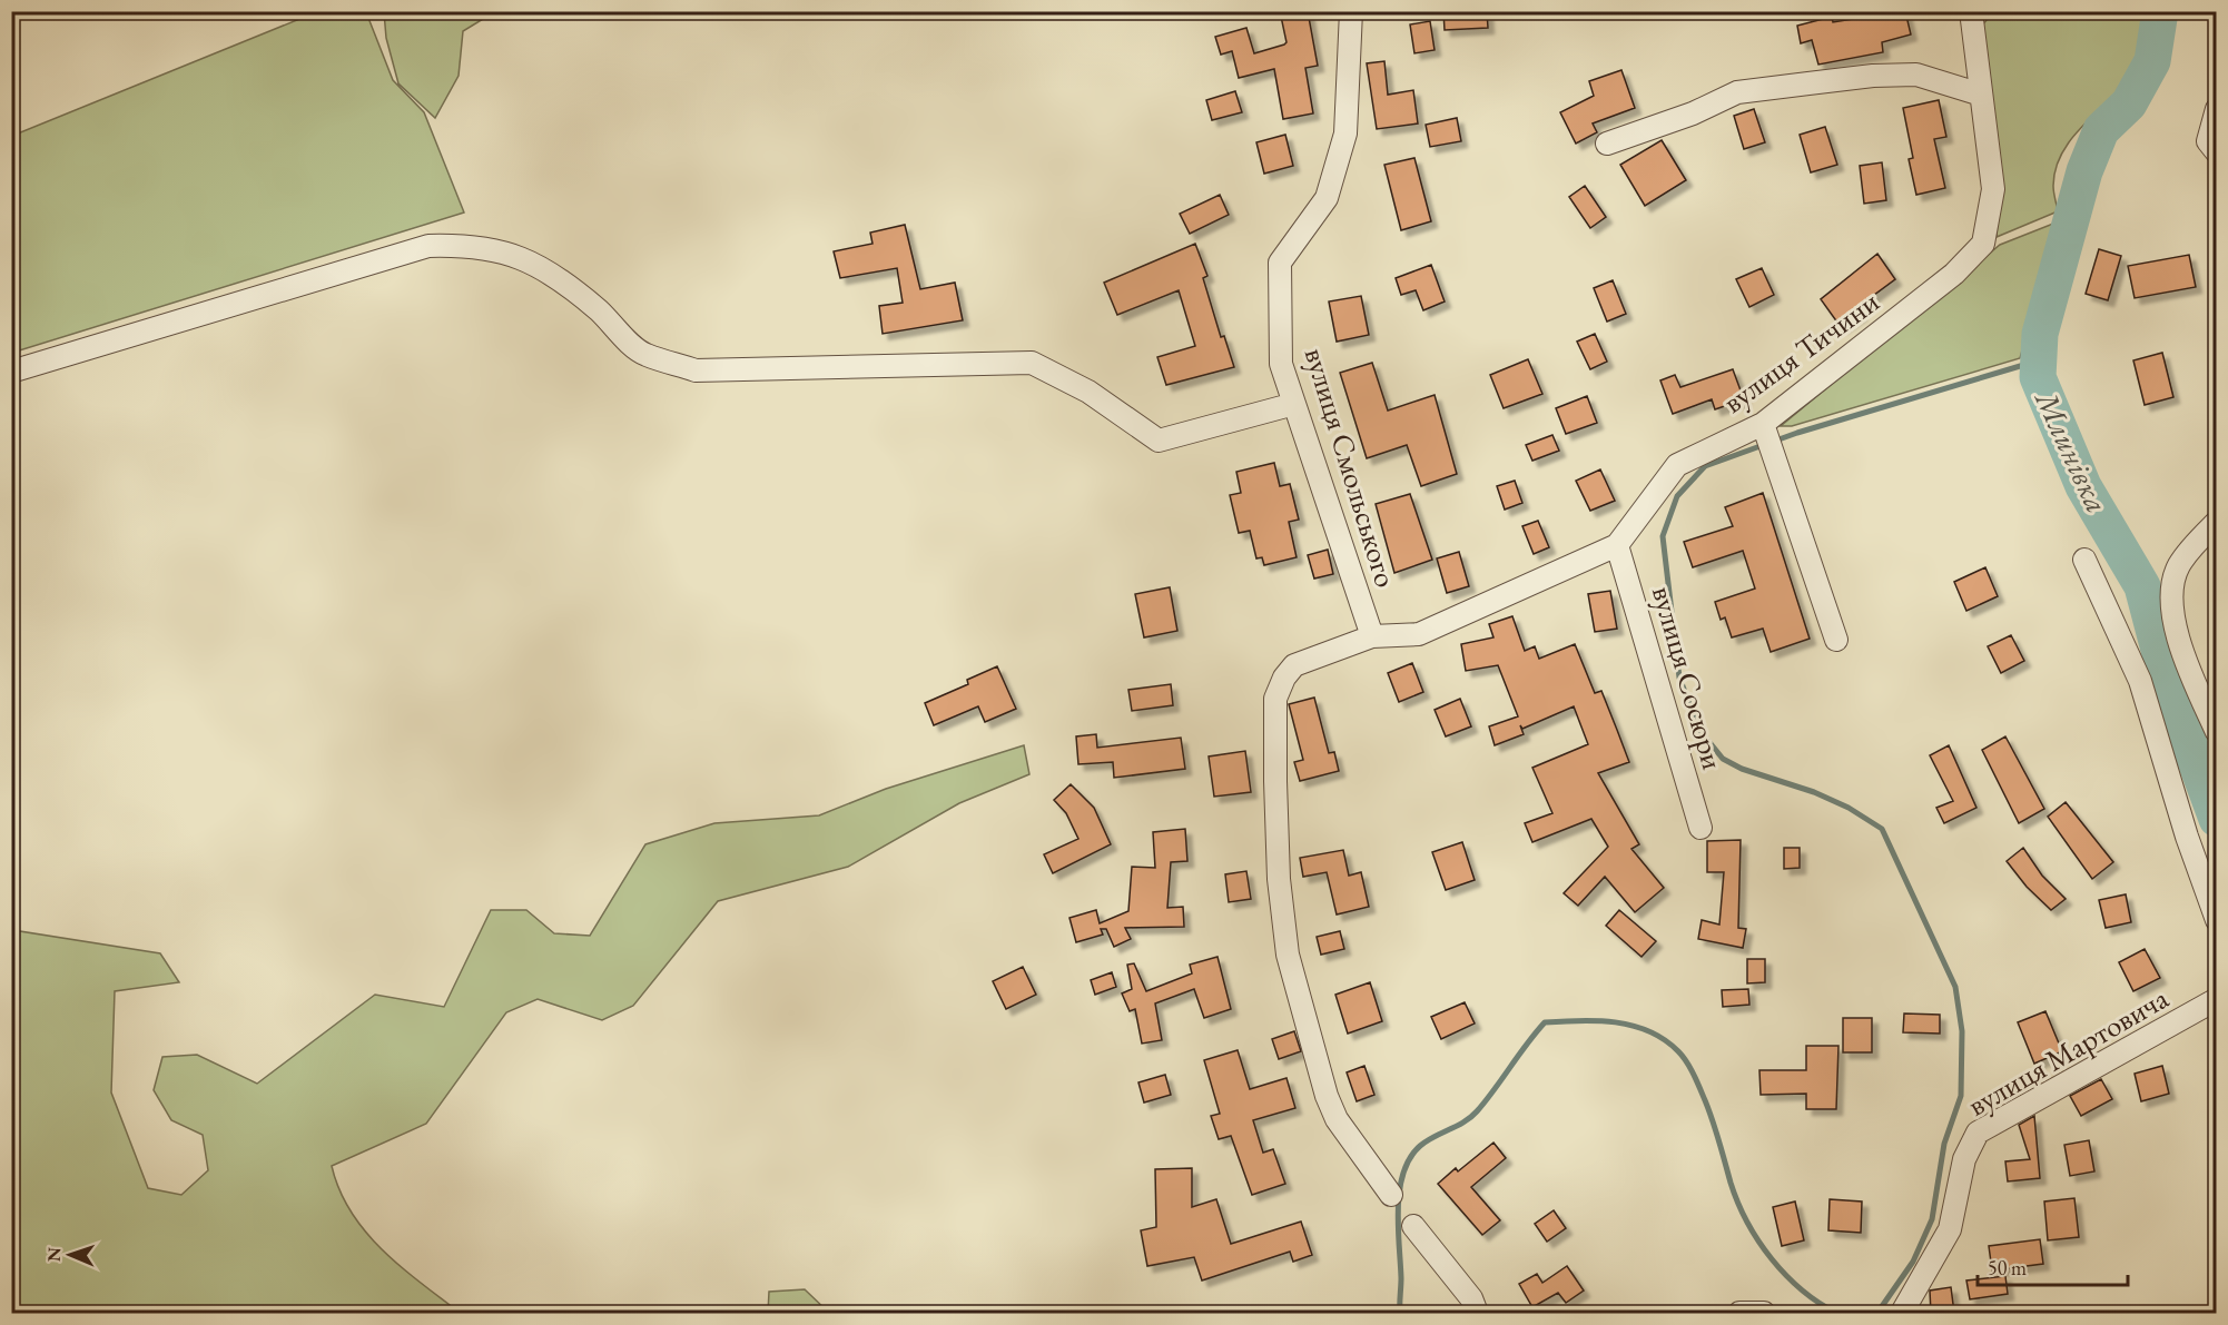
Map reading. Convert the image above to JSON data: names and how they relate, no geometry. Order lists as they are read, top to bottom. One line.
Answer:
{"streets":{"street":["вулиця Тичини","вулиця Смольського","вулиця Сосюри","вулиця Мартовича"]},"crossings":[["вулиця Тичини","вулиця Смольського"],["вулиця Тичини","вулиця Сосюри"]],"water":["Млинівка"],"scale_bar":"50 m","north":"left"}
